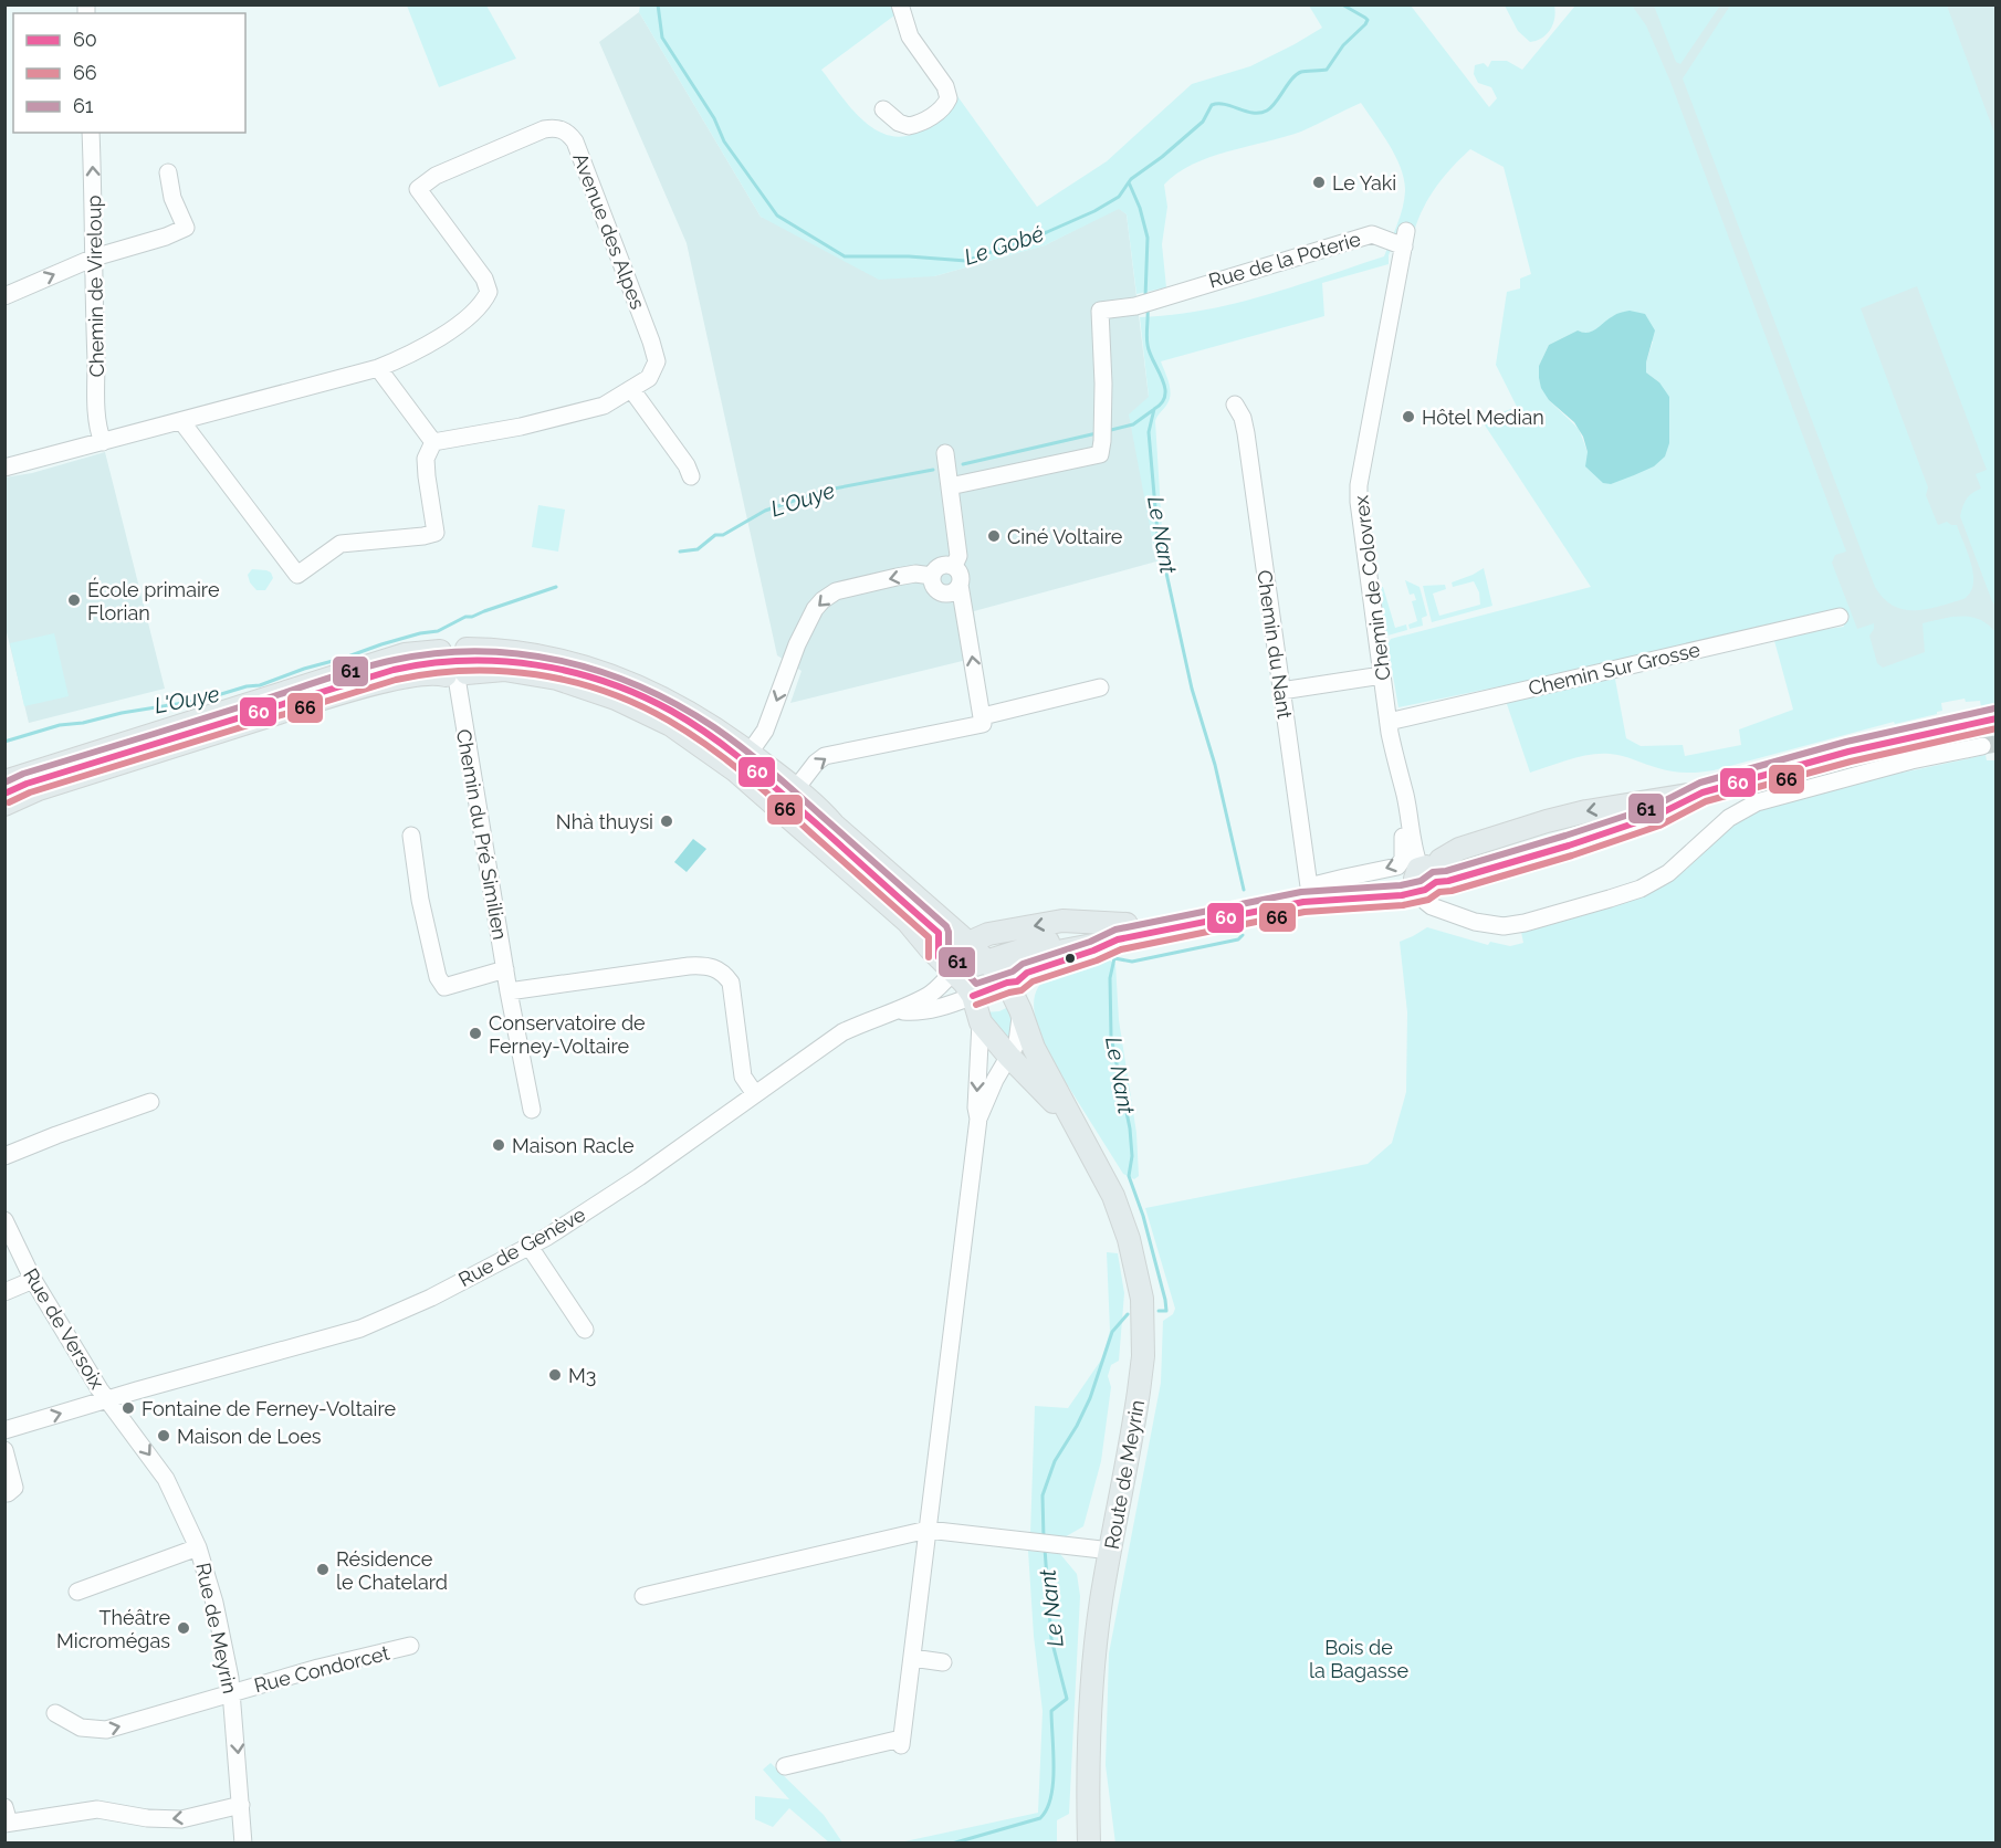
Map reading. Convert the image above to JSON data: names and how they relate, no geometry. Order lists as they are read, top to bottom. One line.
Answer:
{"streets":{"main road":["Route de Meyrin"],"street":["Avenue des Alpes","Rue de la Poterie","Chemin de Vireloup","Chemin de Colovrex","Chemin du Nant","Chemin Sur Grosse","Chemin du Pré Similien","Rue de Genève","Rue de Versoix","Rue de Meyrin","Rue Condorcet"]},"crossings":[["Avenue des Alpes","Chemin de Vireloup"],["Rue de la Poterie","Chemin de Colovrex"],["Chemin de Colovrex","Chemin Sur Grosse"],["Chemin du Pré Similien","Route de Meyrin"],["Rue de Genève","Rue de Versoix"],["Rue de Genève","Route de Meyrin"],["Rue de Genève","Rue de Meyrin"],["Rue de Versoix","Rue de Meyrin"],["Rue de Meyrin","Rue Condorcet"]],"one_way":["Chemin de Vireloup","Rue de Meyrin"],"water":["Le Gobé","L'Ouye","Le Nant"],"parks":["Bois de la Bagasse"],"places":["Le Yaki","Hôtel Median","Ciné Voltaire","École primaire Florian","Nhà thuysi","Conservatoire de Ferney-Voltaire","Maison Racle","M3","Fontaine de Ferney-Voltaire","Maison de Loes","Résidence le Chatelard","Théâtre Micromégas"],"lines":["transit line 61","transit line 60","transit line 66"],"legend":["60","66","61"]}
